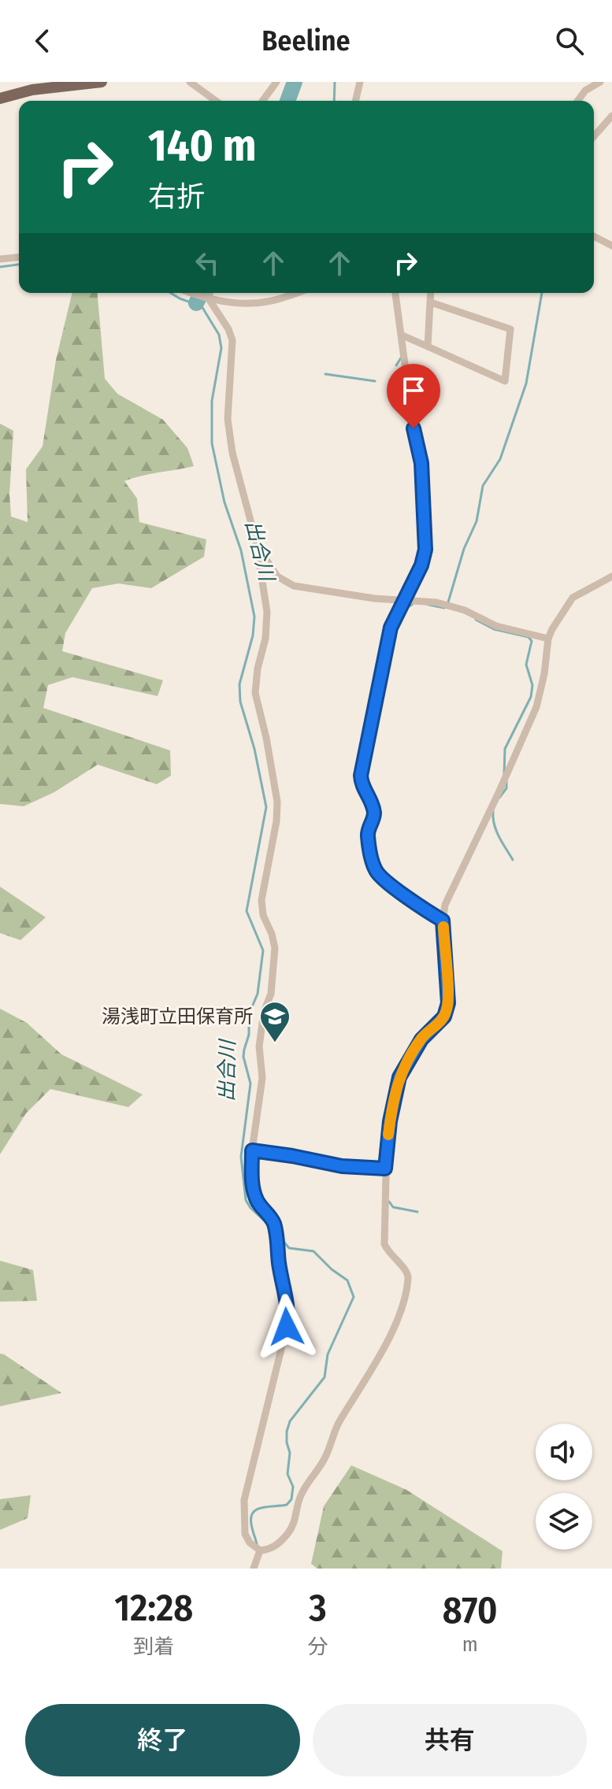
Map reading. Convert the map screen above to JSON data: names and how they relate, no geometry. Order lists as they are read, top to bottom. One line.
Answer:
{"water":["出合川"],"places":{"school or university":["湯浅町立田保育所"]},"page":{"header":"Beeline","turn":["140 m","右折"],"eta":["12:28","到着","3","分","870","m"],"buttons":["終了","共有"]}}
